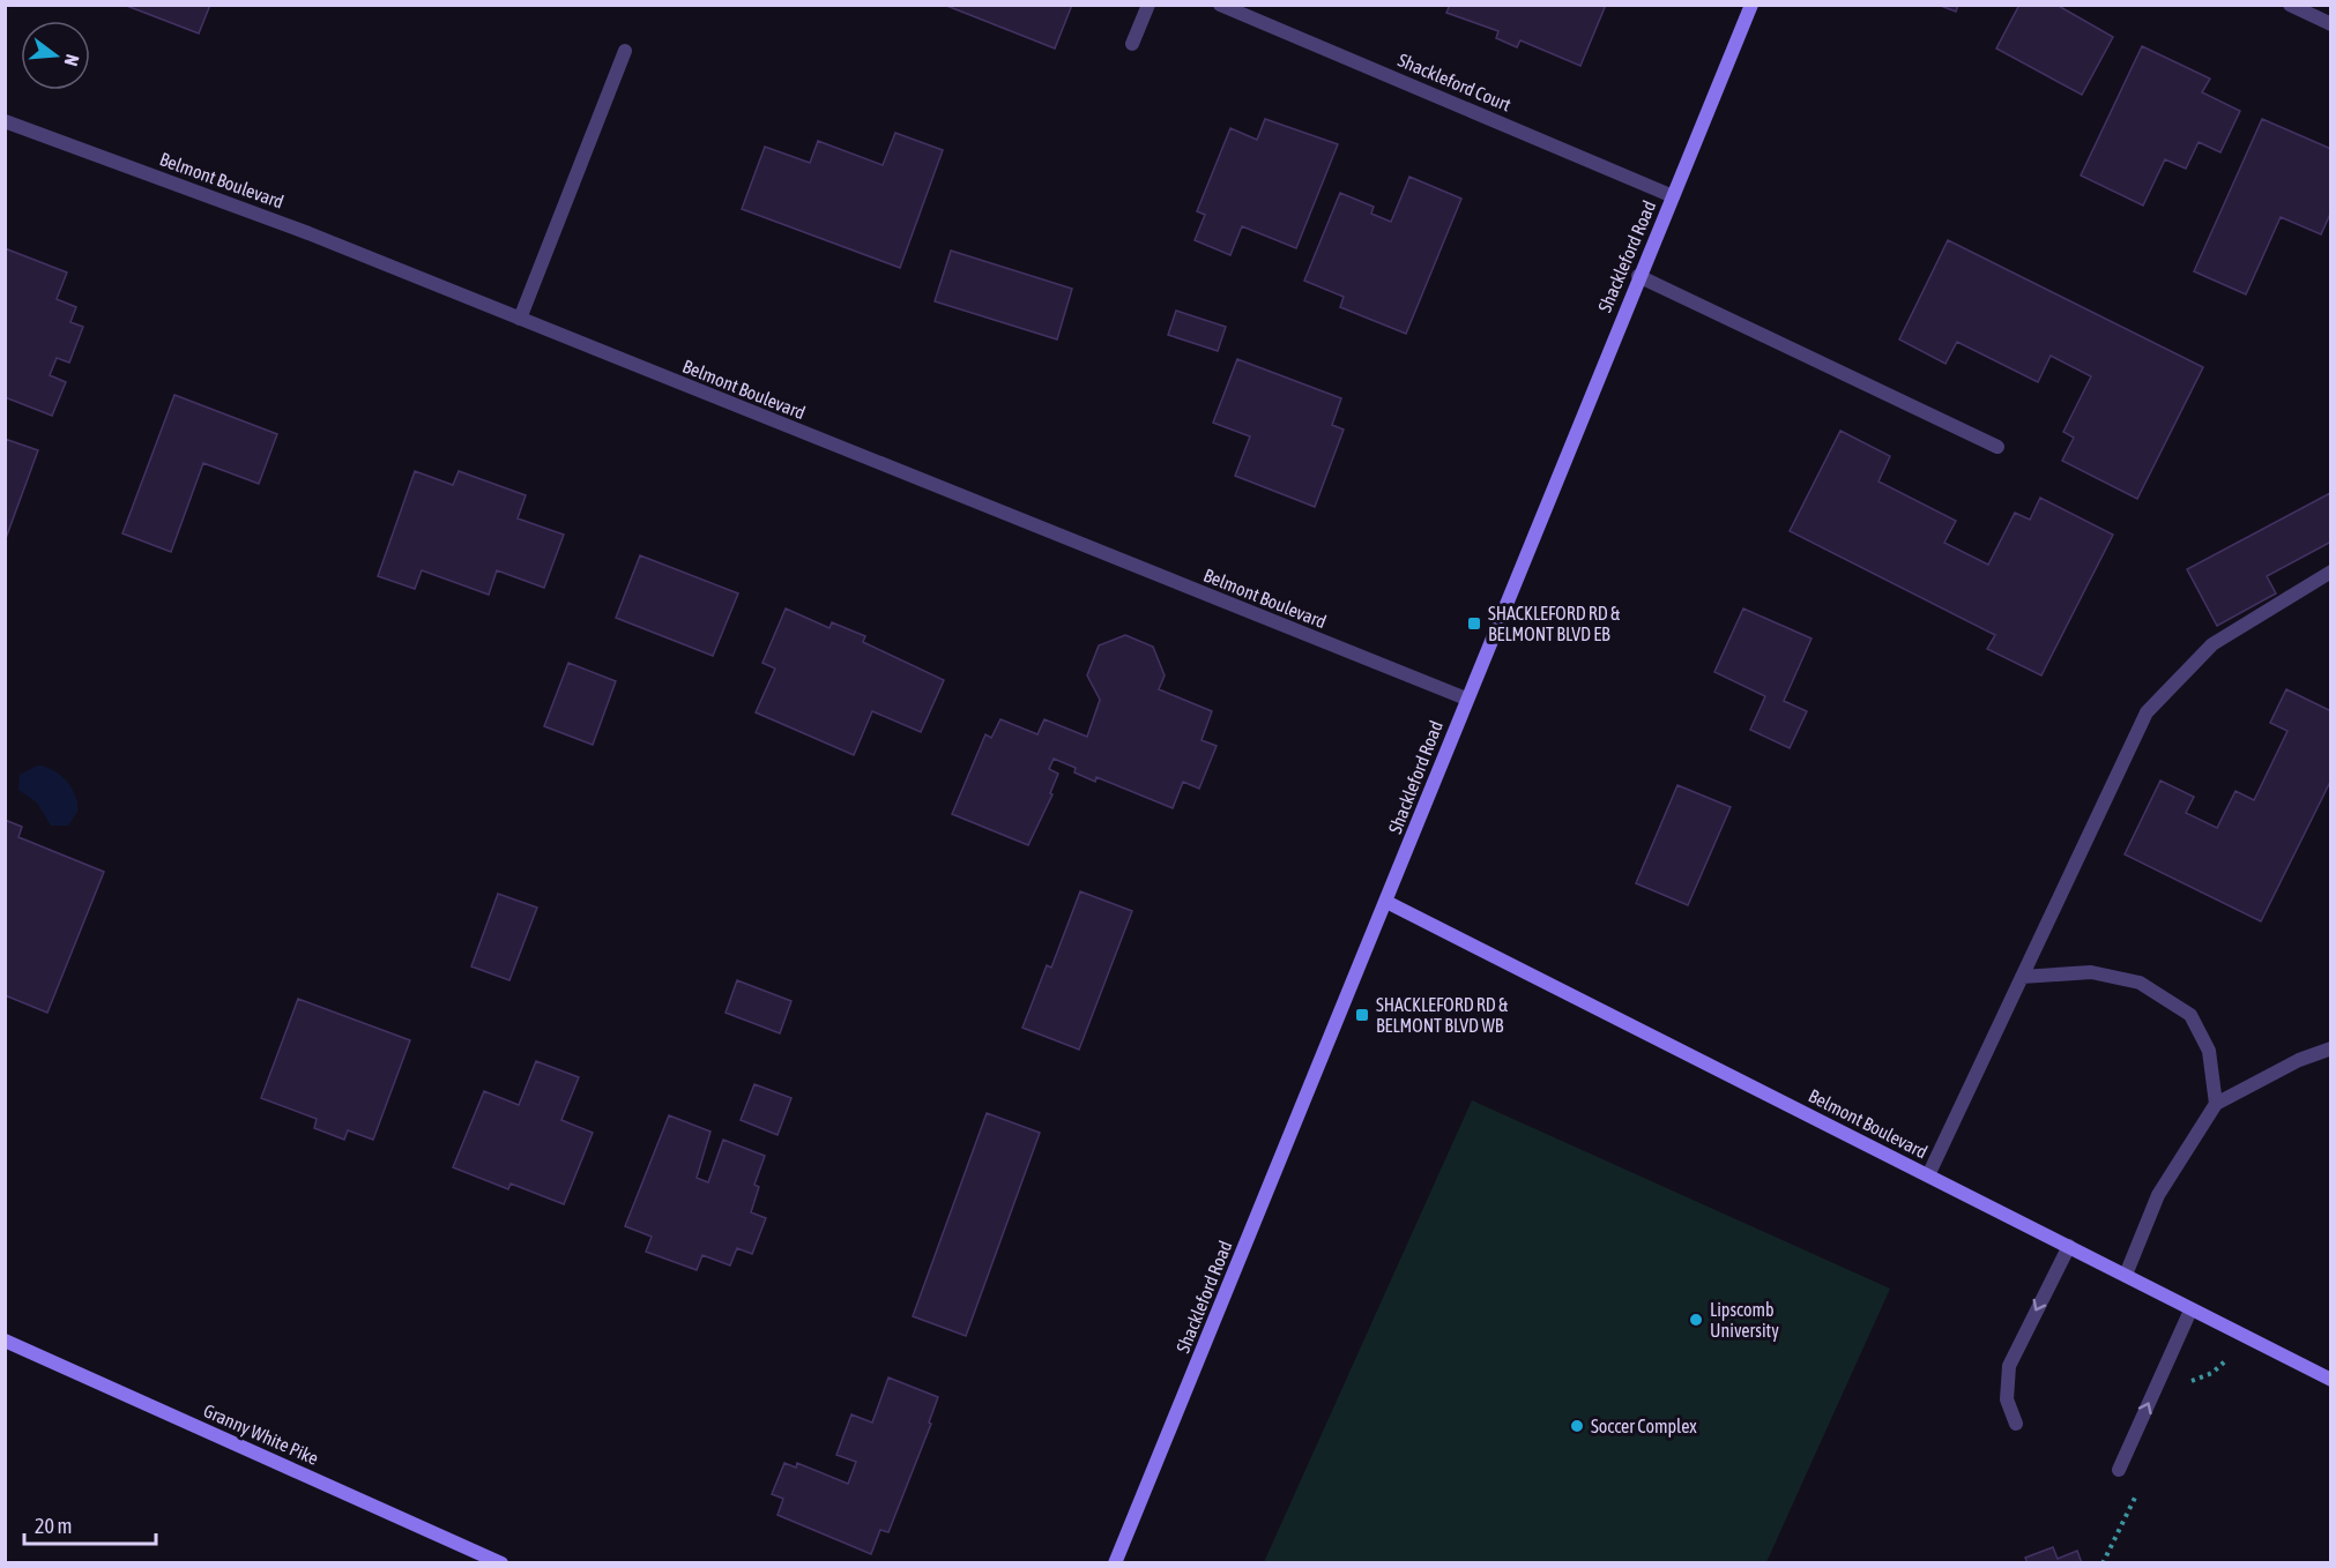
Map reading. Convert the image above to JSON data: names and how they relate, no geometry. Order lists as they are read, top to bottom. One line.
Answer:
{"streets":{"street":["Shackleford Court","Belmont Boulevard","Shackleford Road","Granny White Pike"]},"crossings":[["Shackleford Court","Shackleford Road"],["Belmont Boulevard","Shackleford Road"]],"places":{"transit":["SHACKLEFORD RD & BELMONT BLVD EB","SHACKLEFORD RD & BELMONT BLVD WB"],"other":["Lipscomb University","Soccer Complex"]},"scale_bar":"20 m","north":"right"}
